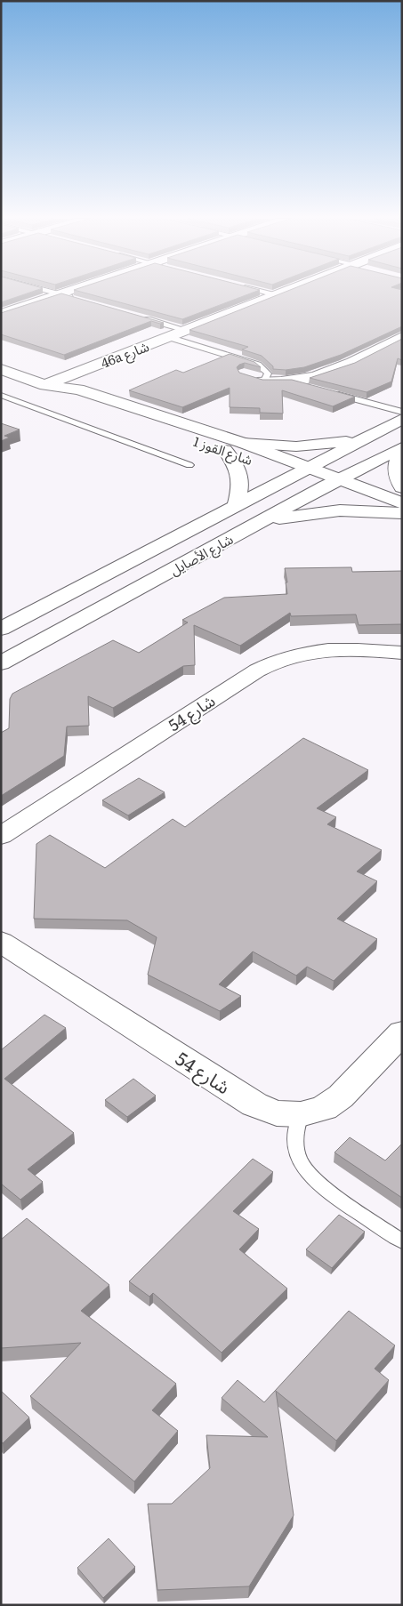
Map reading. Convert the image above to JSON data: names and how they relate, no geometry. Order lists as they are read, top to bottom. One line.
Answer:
{"streets":{"street":["46a شارع","شارع القوز 1","شارع الأصايل","شارع 54"]},"crossings":[["46a شارع","شارع القوز 1"],["شارع القوز 1","شارع الأصايل"]]}
